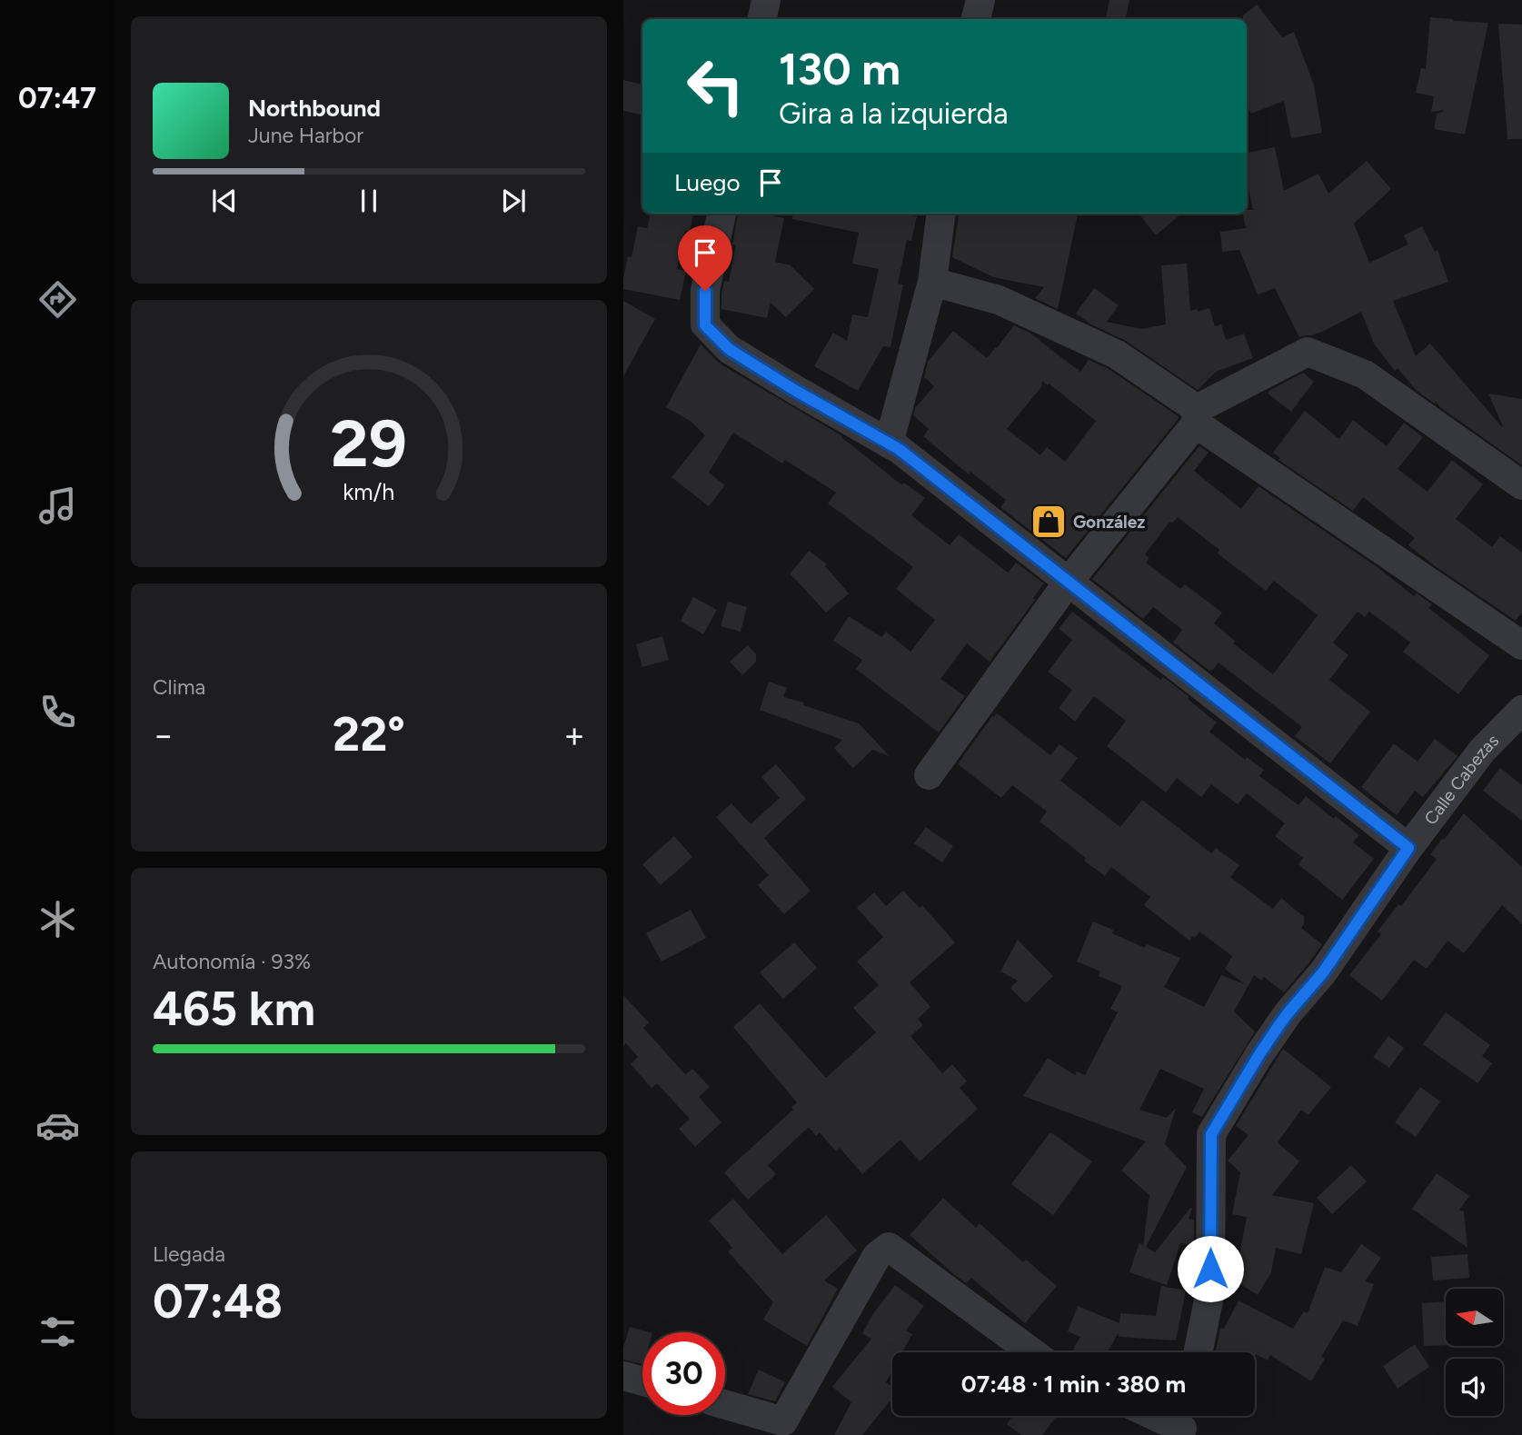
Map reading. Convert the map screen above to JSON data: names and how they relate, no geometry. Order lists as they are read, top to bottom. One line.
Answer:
{"streets":{"street":["Calle Cabezas"]},"places":{"shop":["González"]},"north":"left","page":{"tabs":"07:47","turn":["130 m","Gira a la izquierda"],"song":["Northbound","June Harbor"],"then":"Luego","tile":["Clima",["Autonomía · 93%","465 km"],["Llegada","07:48"]],"heat":["−","22°","+"],"limit":"30","trip":"07:48 · 1 min · 380 m","gauge":["29","km/h"]}}
